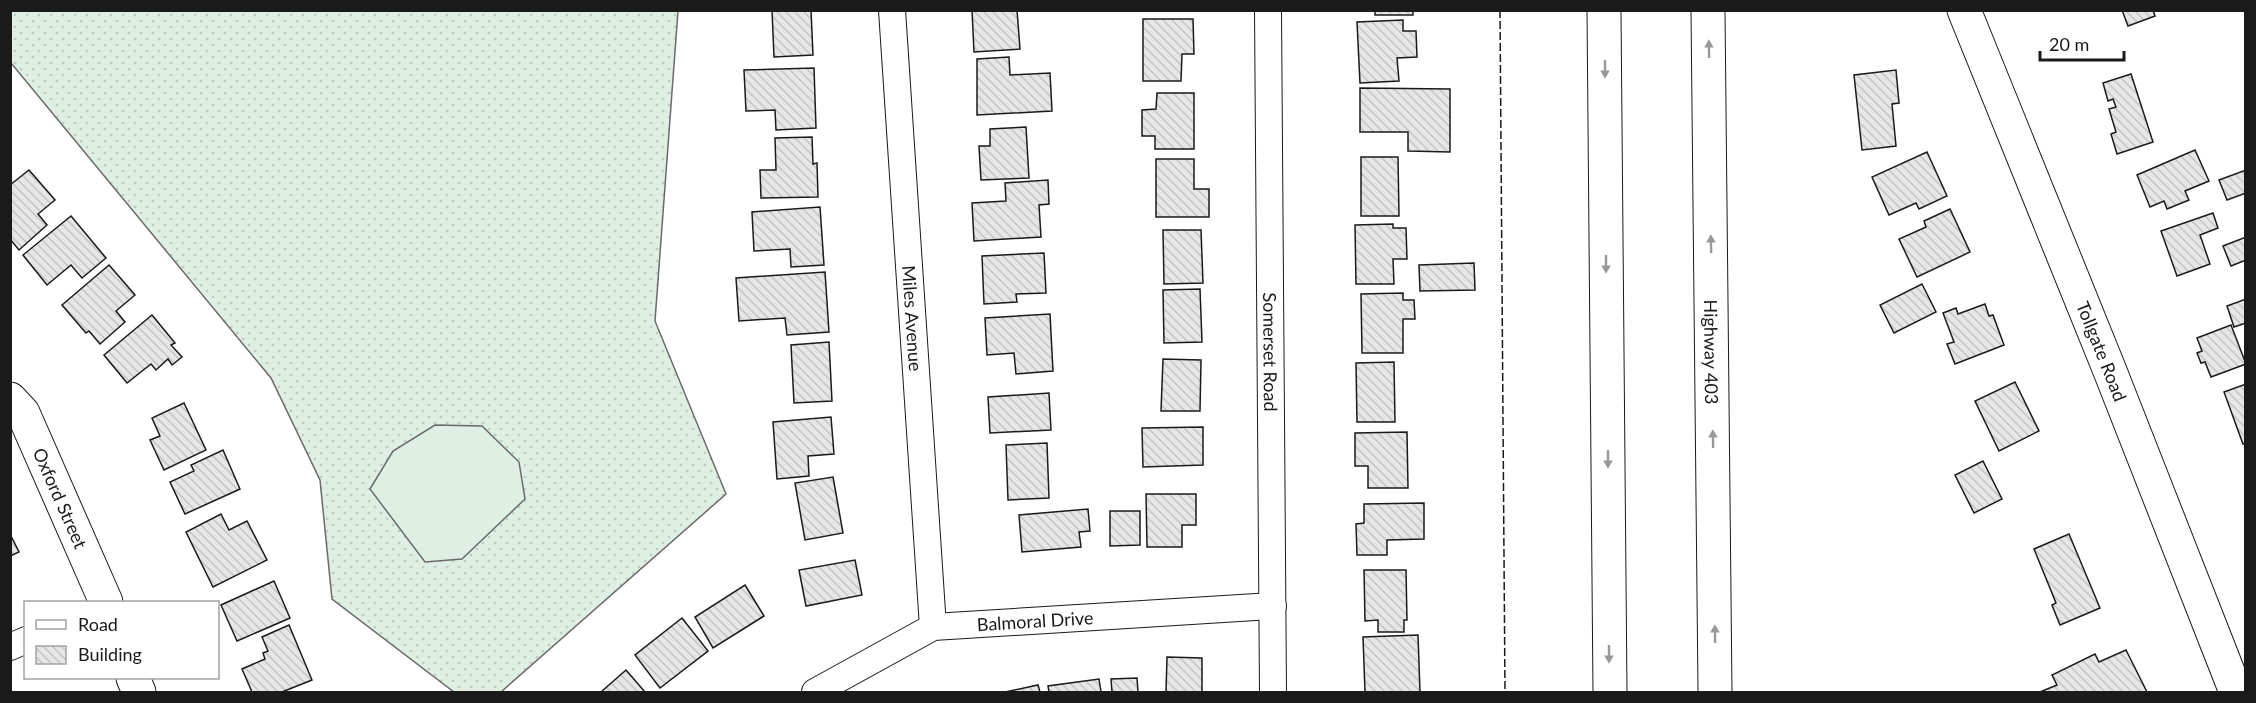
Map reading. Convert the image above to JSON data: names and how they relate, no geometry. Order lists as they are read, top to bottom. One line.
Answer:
{"streets":{"main road":["Tollgate Road","Highway 403","Oxford Street"],"street":["Miles Avenue","Somerset Road","Balmoral Drive"]},"crossings":[["Miles Avenue","Balmoral Drive"],["Somerset Road","Balmoral Drive"]],"legend":["Road","Building"],"scale_bar":"20 m"}
